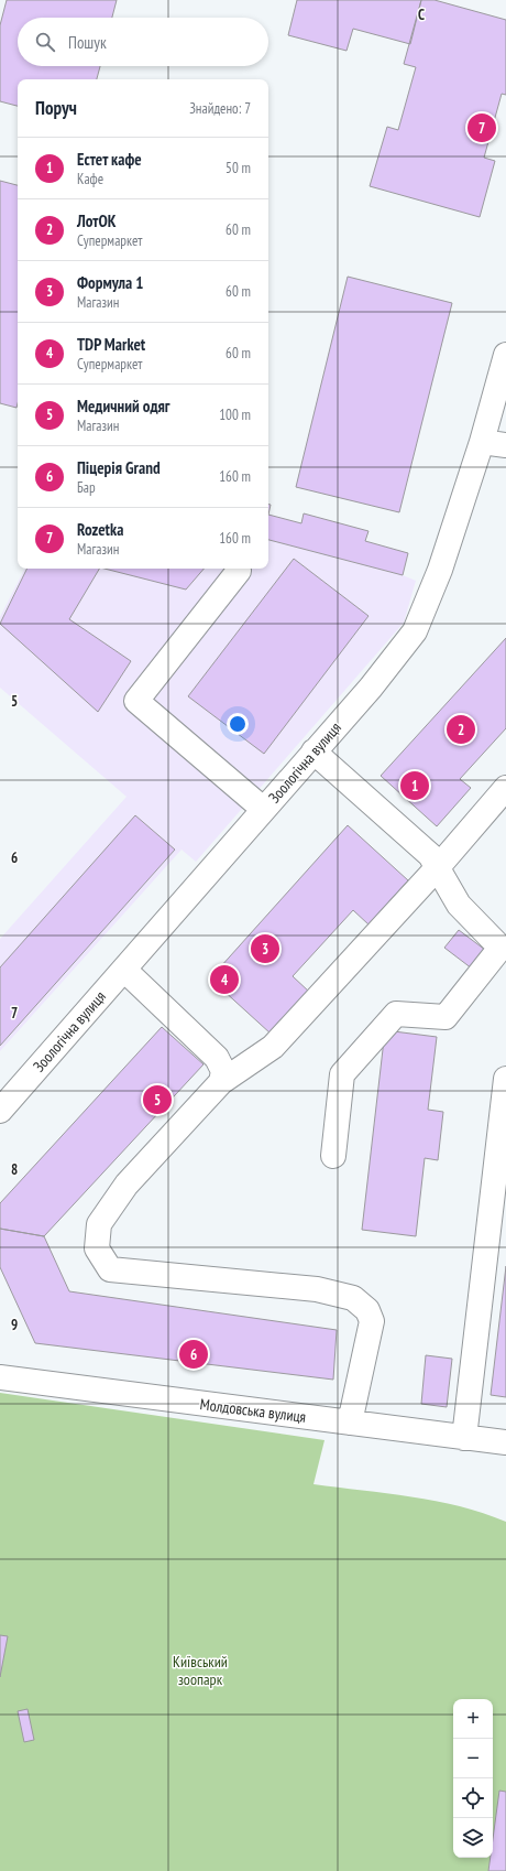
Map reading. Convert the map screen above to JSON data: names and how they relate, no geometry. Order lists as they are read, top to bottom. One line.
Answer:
{"streets":{"street":["Зоологічна вулиця","Молдовська вулиця"]},"parks":["Київський зоопарк"],"page":{"search":"Пошук","heading":["Поруч","Знайдено: 7"],"pins":["7","2","1","3","4","5","6"],"list":[{"mark":"1","name":"Естет кафе","note":"Кафе","value":"50 m"},{"mark":"2","name":"ЛотОК","note":"Супермаркет","value":"60 m"},{"mark":"3","name":"Формула 1","note":"Магазин","value":"60 m"},{"mark":"4","name":"TDP Market","note":"Супермаркет","value":"60 m"},{"mark":"5","name":"Медичний одяг","note":"Магазин","value":"100 m"},{"mark":"6","name":"Піцерія Grand","note":"Бар","value":"160 m"},{"mark":"7","name":"Rozetka","note":"Магазин","value":"160 m"}],"map_buttons":["+","−"]},"grid":{"columns":["C"],"rows":["5","6","7","8","9"]}}
